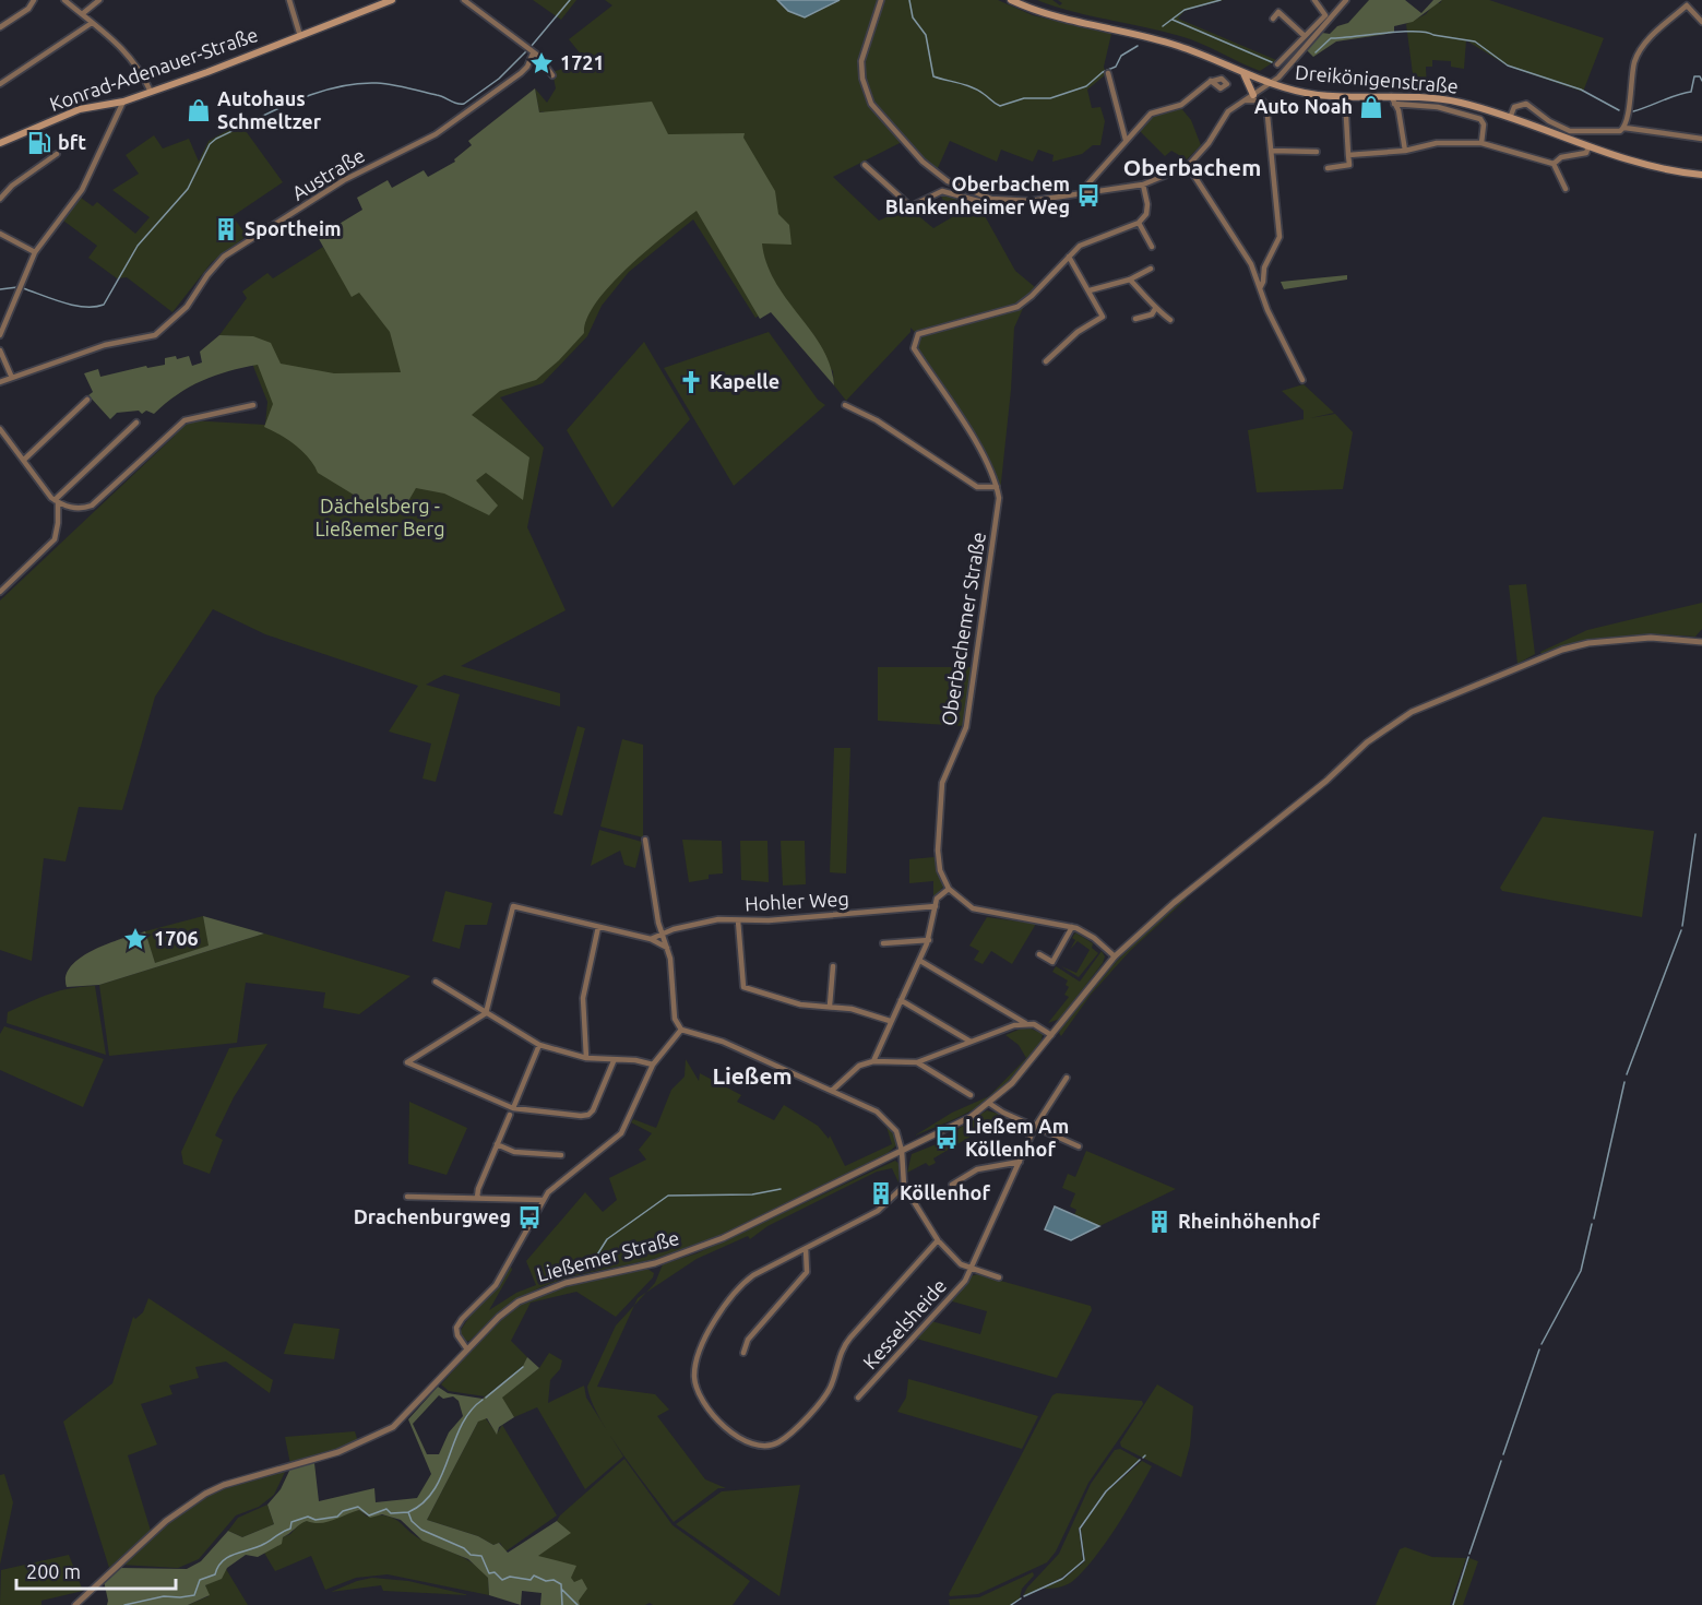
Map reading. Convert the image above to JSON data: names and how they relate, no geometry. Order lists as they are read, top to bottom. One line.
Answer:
{"streets":{"main road":["Konrad-Adenauer-Straße","Dreikönigenstraße"],"street":["Austraße","Oberbachemer Straße","Hohler Weg","Ließemer Straße","Kesselsheide"]},"districts":["Oberbachem","Ließem"],"parks":["Dächelsberg - Ließemer Berg"],"places":{"place":["1721","1706"],"shop":["Auto Noah","Autohaus Schmeltzer"],"fuel station":["bft"],"bus stop":["Oberbachem Blankenheimer Weg","Ließem Am Köllenhof","Drachenburgweg"],"building":["Sportheim","Köllenhof","Rheinhöhenhof"],"church":["Kapelle"]},"scale_bar":"200 m"}
